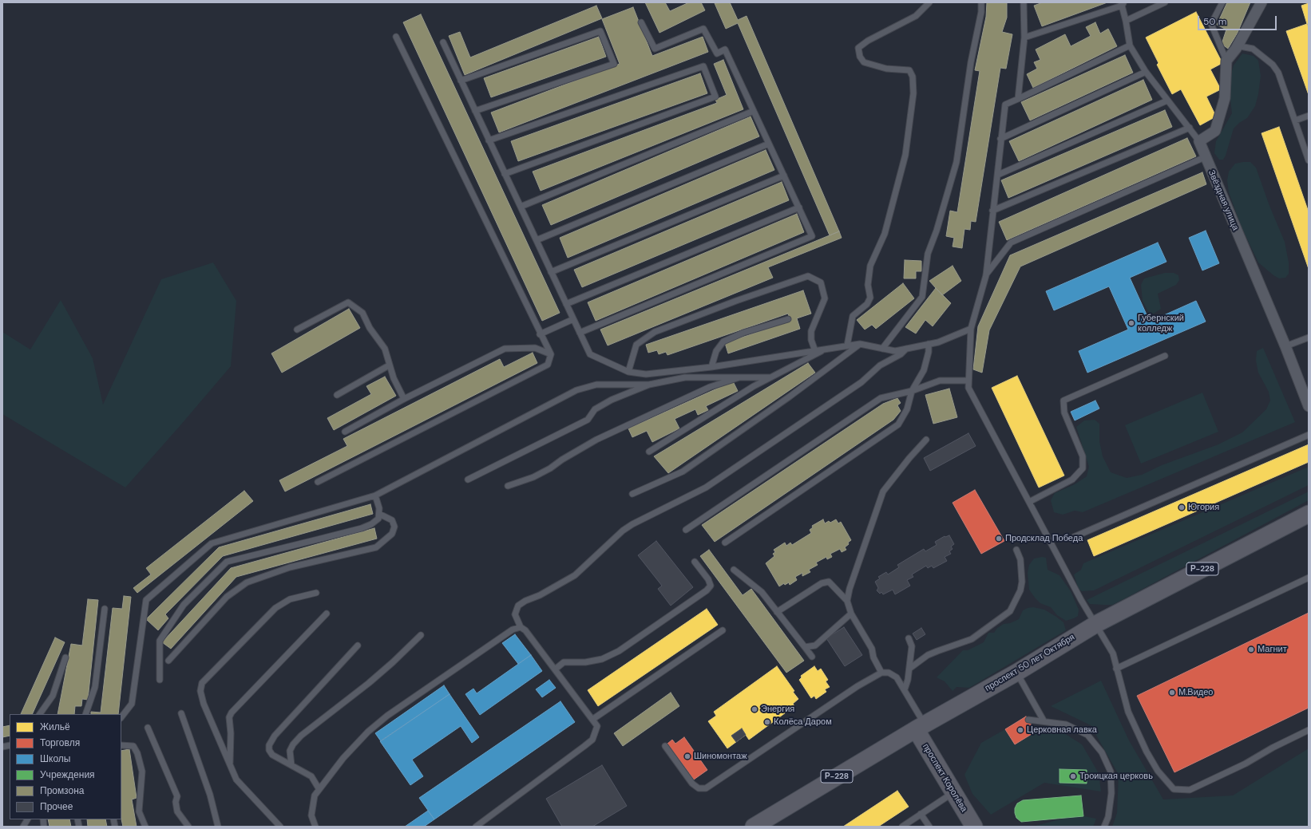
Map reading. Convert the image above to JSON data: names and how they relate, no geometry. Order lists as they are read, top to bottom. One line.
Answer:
{"streets":{"main road":["Р-228","проспект 50 лет Октября","проспект Королёва"],"street":["Звёздная улица"]},"crossings":[["проспект 50 лет Октября","проспект Королёва"]],"places":["Губернский колледж","Югория","Продсклад Победа","Магнит","М.Видео","Энергия","Колёса Даром","Церковная лавка","Шиномонтаж","Троицкая церковь"],"legend":["Жильё","Торговля","Школы","Учреждения","Промзона","Прочее"],"scale_bar":"50 m"}
